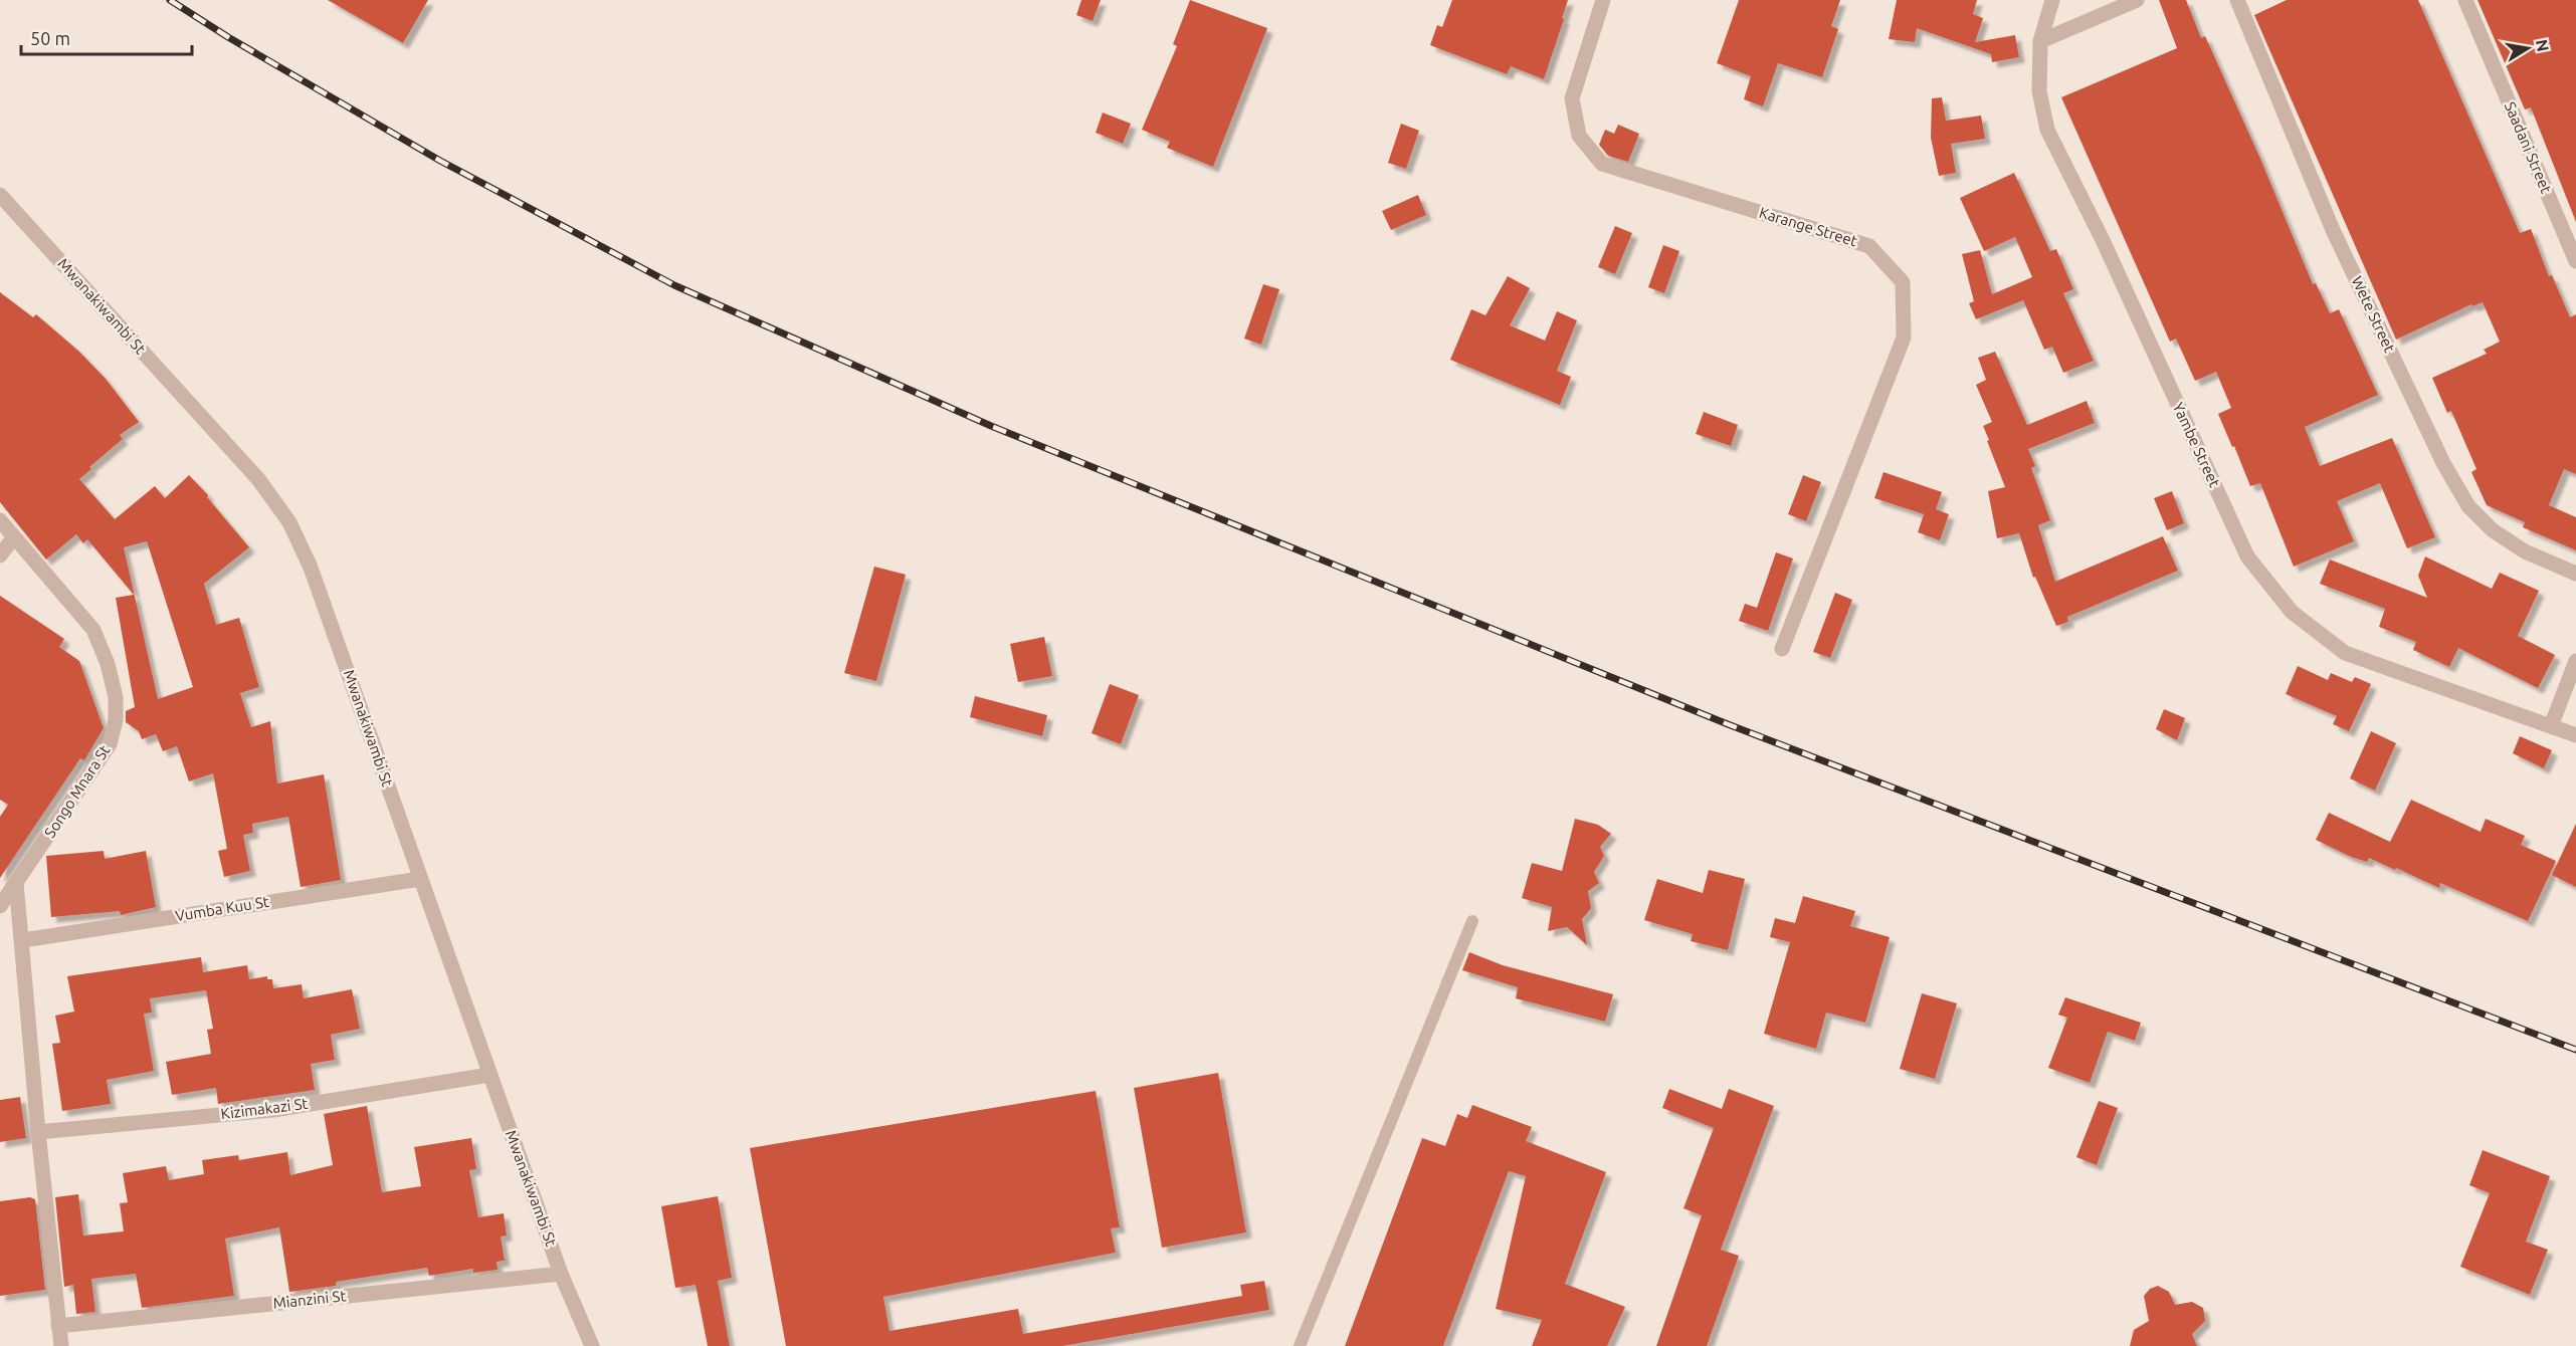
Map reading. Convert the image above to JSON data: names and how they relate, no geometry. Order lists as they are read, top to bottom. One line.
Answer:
{"streets":{"street":["Saadani Street","Karange Street","Mwanakiwambi St","Wete Street","Yambe Street","Songo Mnara St","Vumba Kuu St","Kizimakazi St","Mianzini St"]},"crossings":[["Mwanakiwambi St","Vumba Kuu St"],["Mwanakiwambi St","Kizimakazi St"],["Mwanakiwambi St","Mianzini St"]],"scale_bar":"50 m","north":"right"}
